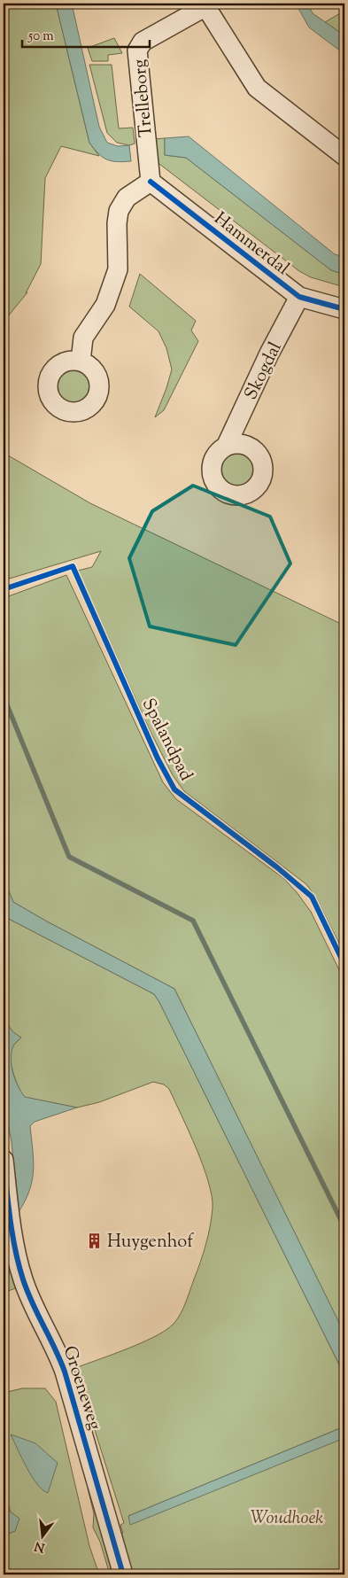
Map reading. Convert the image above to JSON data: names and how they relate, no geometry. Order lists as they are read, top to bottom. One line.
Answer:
{"streets":{"street":["Trelleborg","Hammerdal","Skogdal","Groeneweg"],"cycle path":["Spalandpad"]},"crossings":[["Trelleborg","Hammerdal"],["Hammerdal","Skogdal"]],"parks":["Woudhoek"],"places":{"building":["Huygenhof"]},"scale_bar":"50 m","north":"bottom"}
